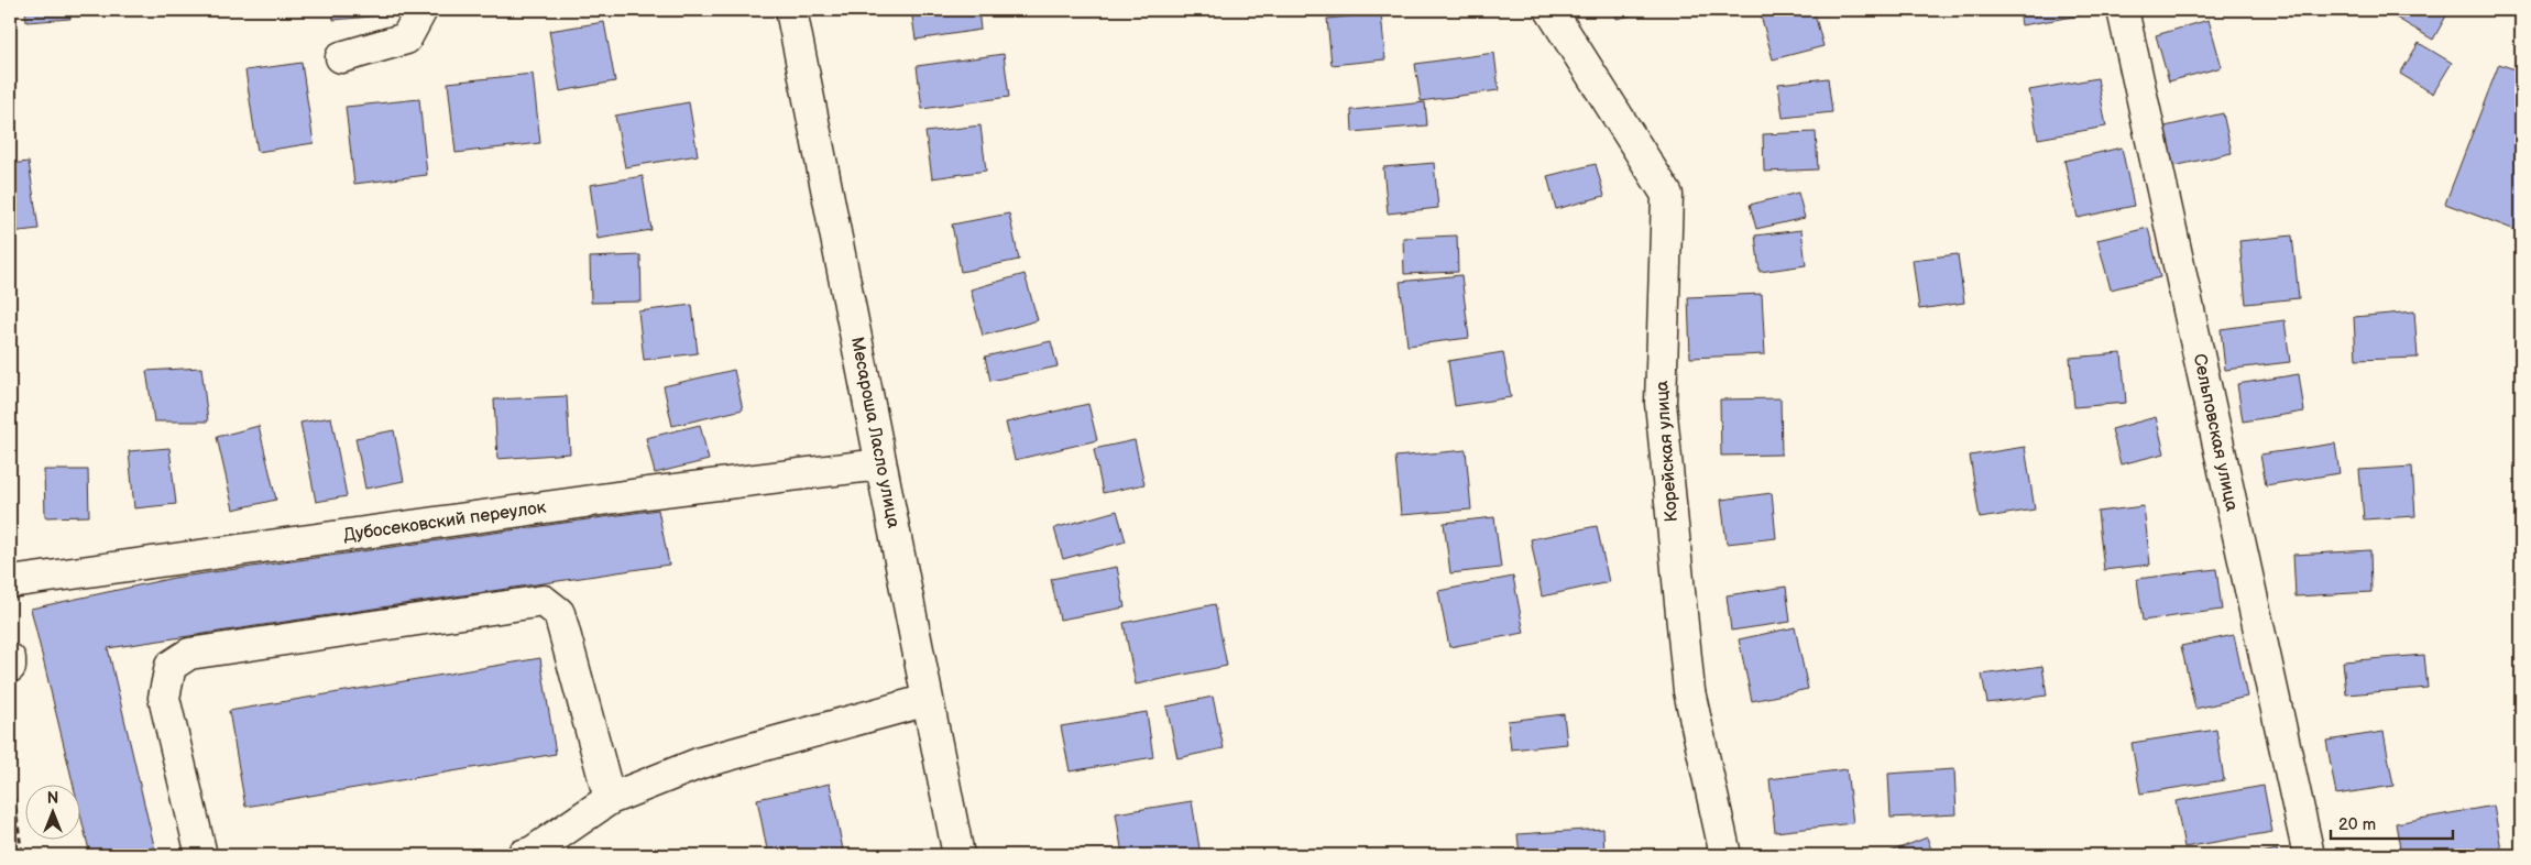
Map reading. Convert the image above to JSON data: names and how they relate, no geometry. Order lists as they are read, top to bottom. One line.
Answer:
{"streets":{"street":["Месароша Ласло улица","Сельповская улица","Корейская улица","Дубосековский переулок"]},"crossings":[["Месароша Ласло улица","Дубосековский переулок"]],"scale_bar":"20 m","north":"top"}
